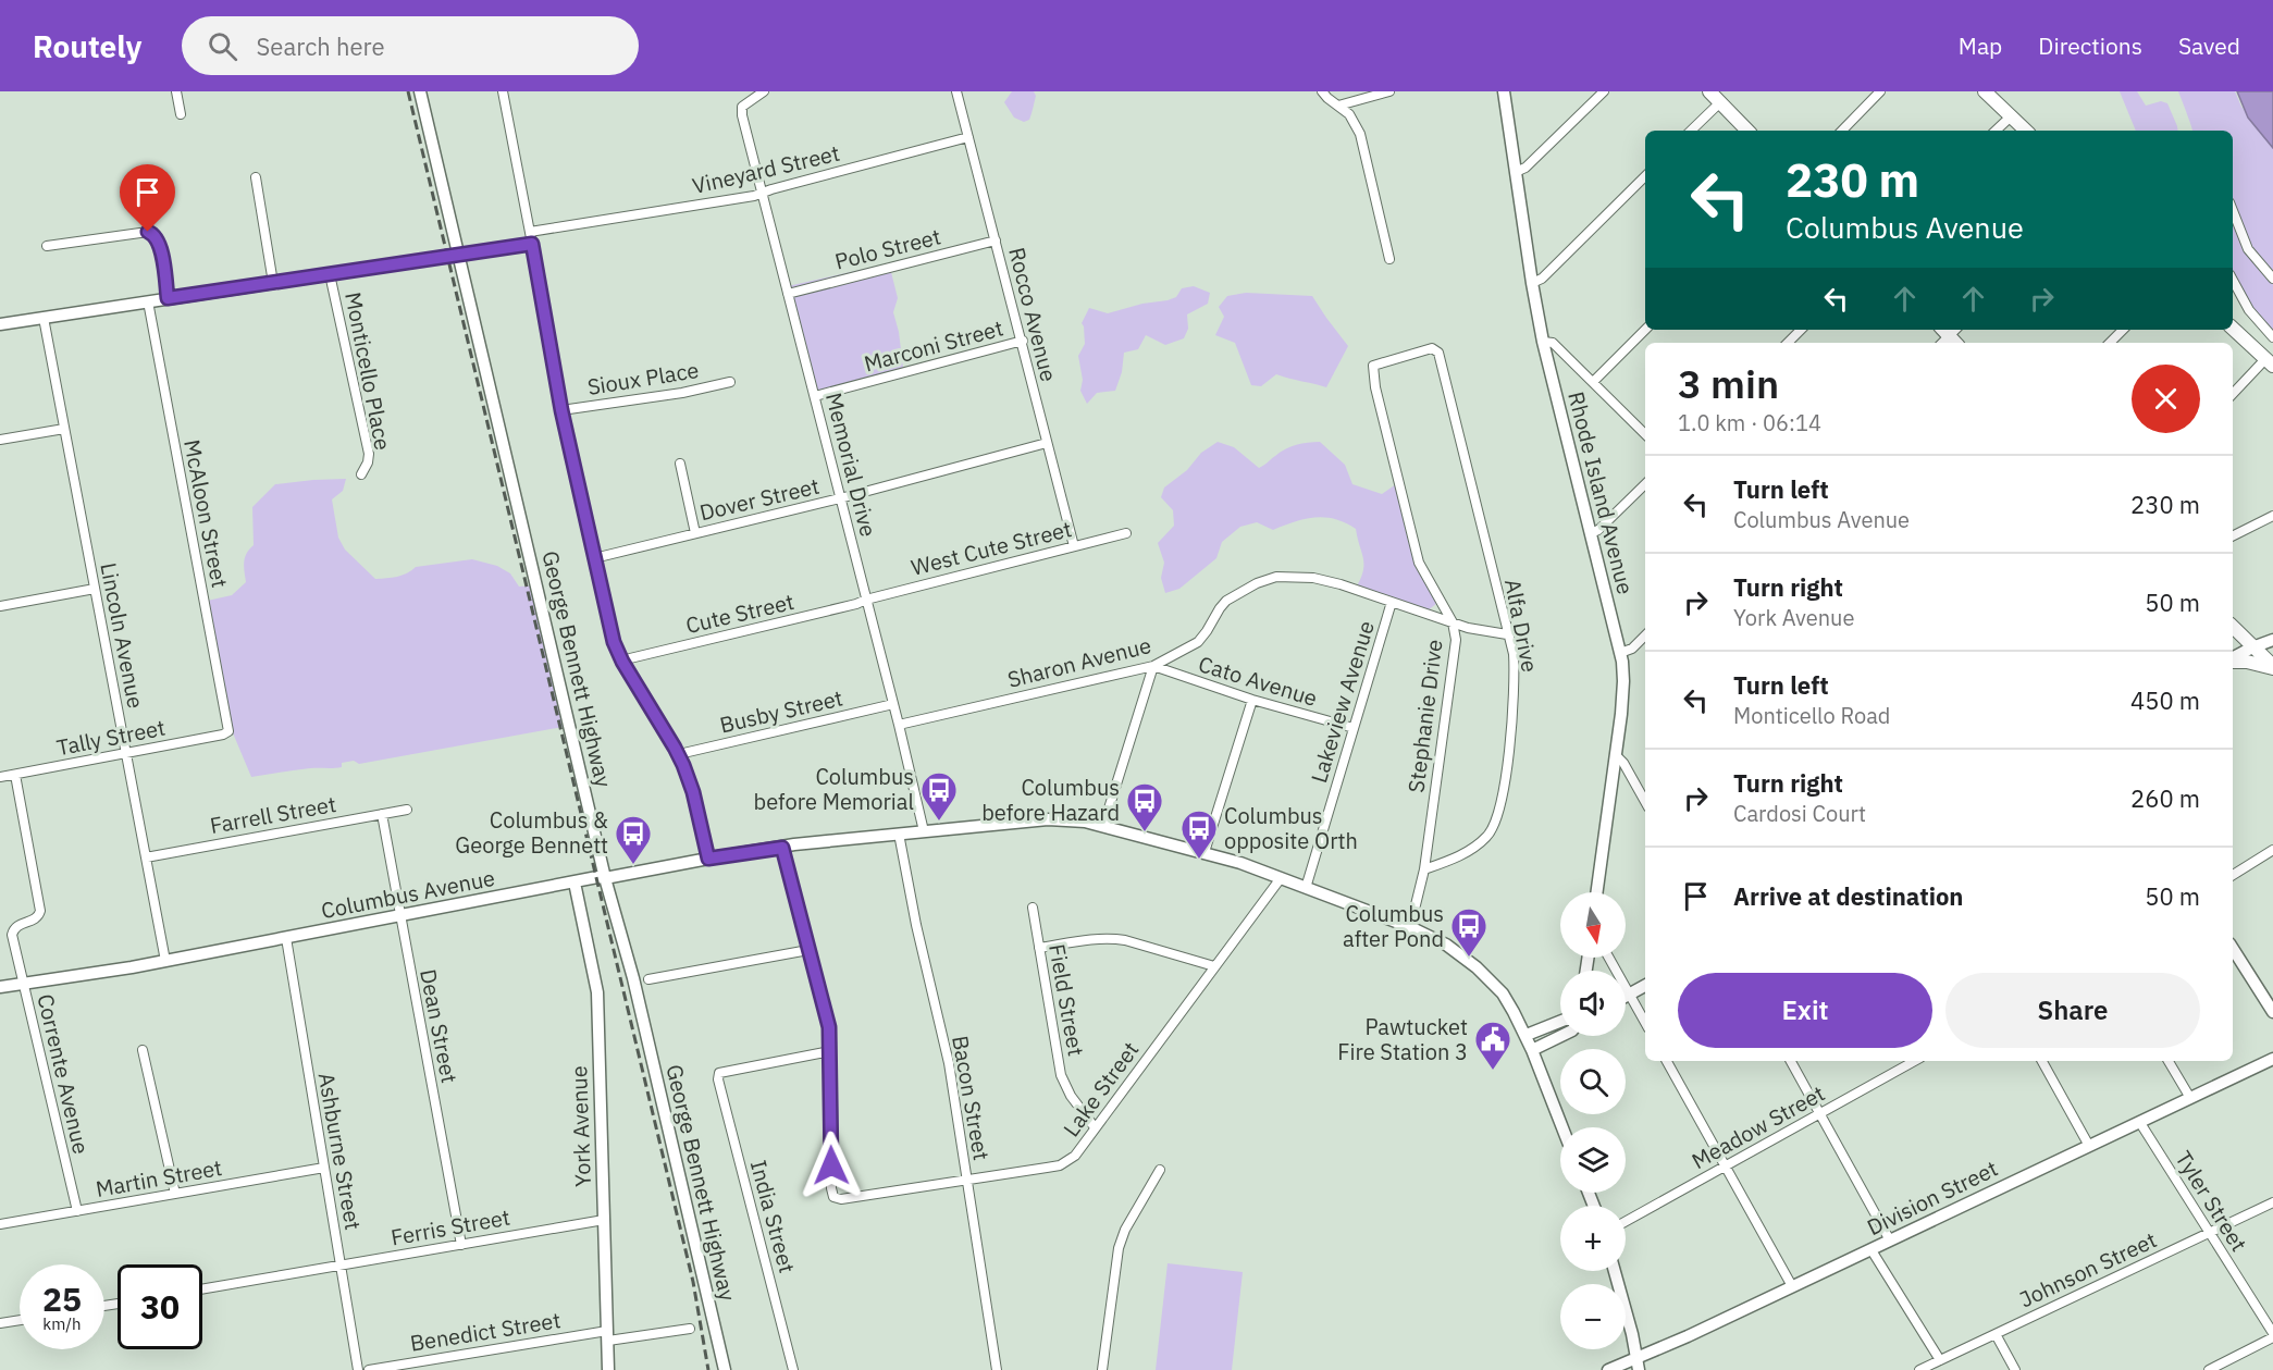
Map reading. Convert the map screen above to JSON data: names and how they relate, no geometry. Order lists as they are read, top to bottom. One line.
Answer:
{"streets":{"street":["Vineyard Street","Polo Street","Rocco Avenue","Marconi Street","Monticello Place","Sioux Place","Memorial Drive","Rhode Island Avenue","Dover Street","McAloon Street","West Cute Street","Cute Street","Alfa Drive","Lincoln Avenue","Sharon Avenue","George Bennett Highway","Cato Avenue","Lakeview Avenue","Busby Street","Stephanie Drive","Tally Street","Farrell Street","Columbus Avenue","Field Street","Dean Street","Corrente Avenue","Lake Street","Bacon Street","York Avenue","Meadow Street","Ashburne Street","Martin Street","Division Street","Tyler Street","India Street","Ferris Street","Johnson Street","Benedict Street"]},"crossings":[["Vineyard Street","Rocco Avenue"],["Vineyard Street","Memorial Drive"],["Polo Street","Rocco Avenue"],["Polo Street","Memorial Drive"],["Rocco Avenue","Marconi Street"],["Rocco Avenue","Dover Street"],["Rocco Avenue","West Cute Street"],["Marconi Street","Memorial Drive"],["Memorial Drive","Dover Street"],["Memorial Drive","West Cute Street"],["Memorial Drive","Cute Street"],["Memorial Drive","Sharon Avenue"],["Memorial Drive","Busby Street"],["Memorial Drive","Columbus Avenue"],["McAloon Street","Tally Street"],["West Cute Street","Cute Street"],["Alfa Drive","Sharon Avenue"],["Alfa Drive","Stephanie Drive"],["Lincoln Avenue","Tally Street"],["Lincoln Avenue","Farrell Street"],["Lincoln Avenue","Columbus Avenue"],["Sharon Avenue","Cato Avenue"],["Sharon Avenue","Lakeview Avenue"],["Sharon Avenue","Stephanie Drive"],["George Bennett Highway","Columbus Avenue"],["Cato Avenue","Lakeview Avenue"],["Lakeview Avenue","Columbus Avenue"],["Stephanie Drive","Columbus Avenue"],["Tally Street","Corrente Avenue"],["Farrell Street","Dean Street"],["Columbus Avenue","Dean Street"],["Columbus Avenue","Corrente Avenue"],["Columbus Avenue","Lake Street"],["Columbus Avenue","Bacon Street"],["Columbus Avenue","York Avenue"],["Columbus Avenue","Ashburne Street"],["Field Street","Lake Street"],["Dean Street","Ferris Street"],["Corrente Avenue","Martin Street"],["Lake Street","Bacon Street"],["Lake Street","India Street"],["York Avenue","Ferris Street"],["York Avenue","Benedict Street"],["Ashburne Street","Martin Street"],["Ashburne Street","Ferris Street"],["Division Street","Tyler Street"],["Tyler Street","Johnson Street"]],"places":{"bus stop":["Columbus before Memorial","Columbus before Hazard","Columbus opposite Orth","Columbus & George Bennett","Columbus after Pond"],"public building":["Pawtucket Fire Station 3"]},"north":"bottom","page":{"header":"Routely","search":"Search here","nav":["Map","Directions","Saved"],"turn":["230 m","Columbus Avenue"],"heading":["3 min","1.0 km · 06:14"],"list":[{"name":"Turn left","note":"Columbus Avenue","value":"230 m"},{"name":"Turn right","note":"York Avenue","value":"50 m"},{"name":"Turn left","note":"Monticello Road","value":"450 m"},{"name":"Turn right","note":"Cardosi Court","value":"260 m"},{"name":"Arrive at destination","value":"50 m"}],"map_buttons":["+","−"],"buttons":["Exit","Share"],"speed":"25 km/h","limit":"30"}}
